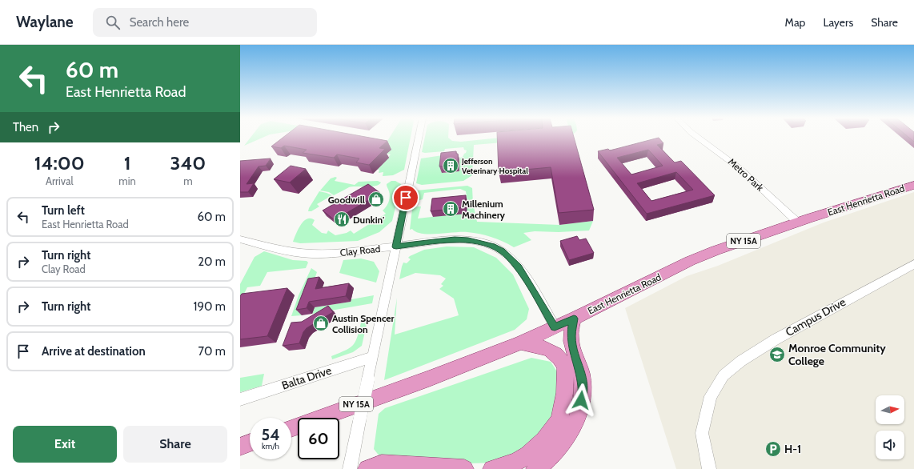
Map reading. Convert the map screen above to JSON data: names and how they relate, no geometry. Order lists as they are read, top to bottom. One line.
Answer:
{"streets":{"main road":["East Henrietta Road","NY 15A"],"street":["Metro Park","Clay Road","Campus Drive","Balta Drive"]},"crossings":[["Metro Park","East Henrietta Road"],["East Henrietta Road","Clay Road"]],"places":{"building":["Jefferson Veterinary Hospital","Millenium Machinery"],"shop":["Goodwill","Austin Spencer Collision"],"restaurant":["Dunkin'"],"school or university":["Monroe Community College"],"parking":["H-1"]},"north":"right","page":{"header":"Waylane","search":"Search here","nav":["Map","Layers","Share"],"turn":["60 m","East Henrietta Road"],"then":"Then","eta":["14:00","Arrival","1","min","340","m"],"list":[{"name":"Turn left","note":"East Henrietta Road","value":"60 m"},{"name":"Turn right","note":"Clay Road","value":"20 m"},{"name":"Turn right","value":"190 m"},{"name":"Arrive at destination","value":"70 m"}],"speed":"54 km/h","limit":"60","buttons":["Exit","Share"]}}
